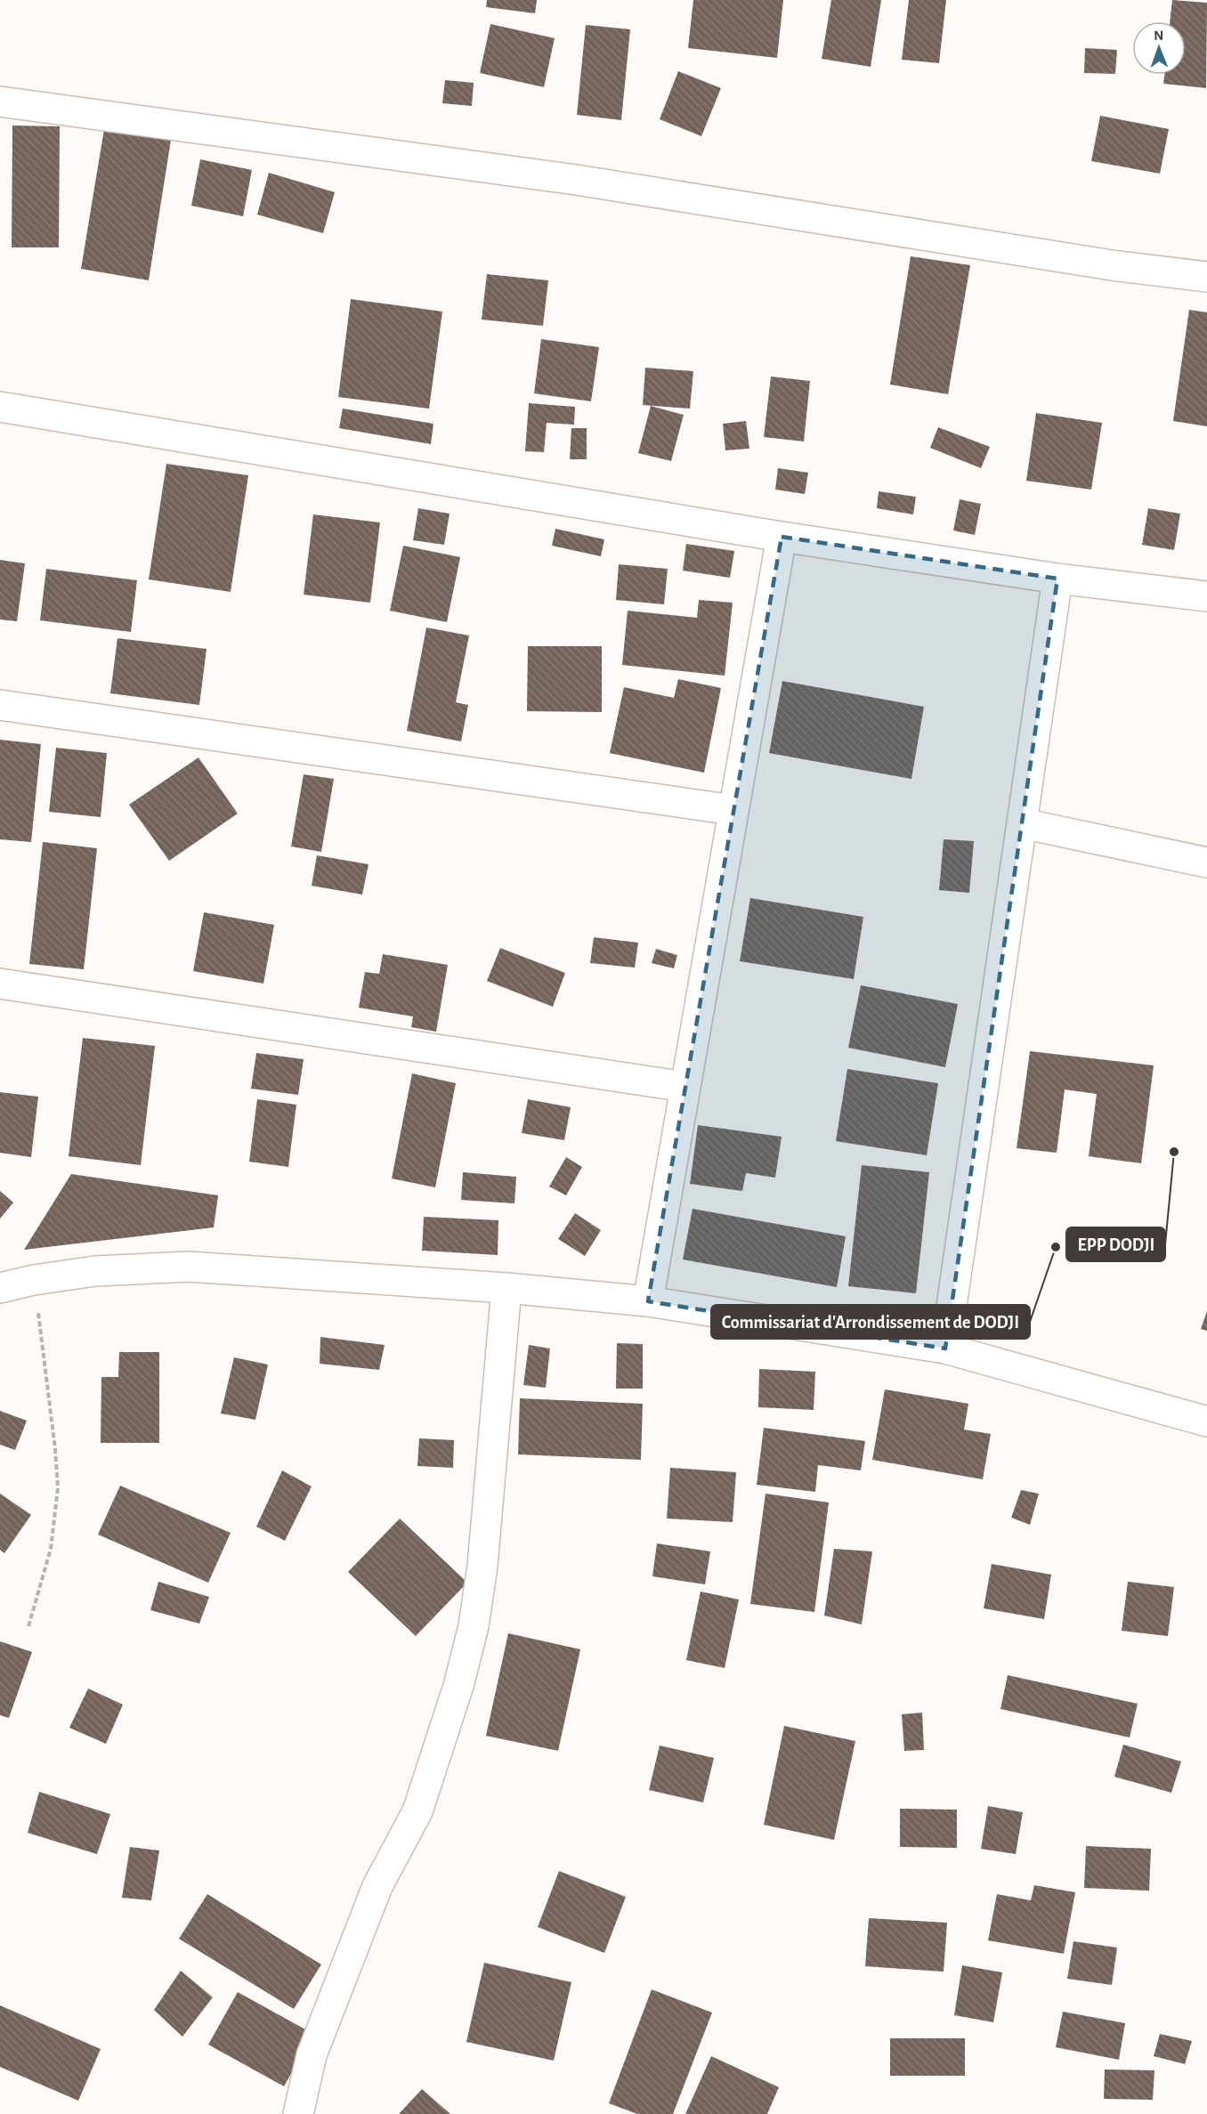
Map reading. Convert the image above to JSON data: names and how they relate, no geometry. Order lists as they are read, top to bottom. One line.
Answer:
{"places":["EPP DODJI","Commissariat d'Arrondissement de DODJI"],"north":"top"}
